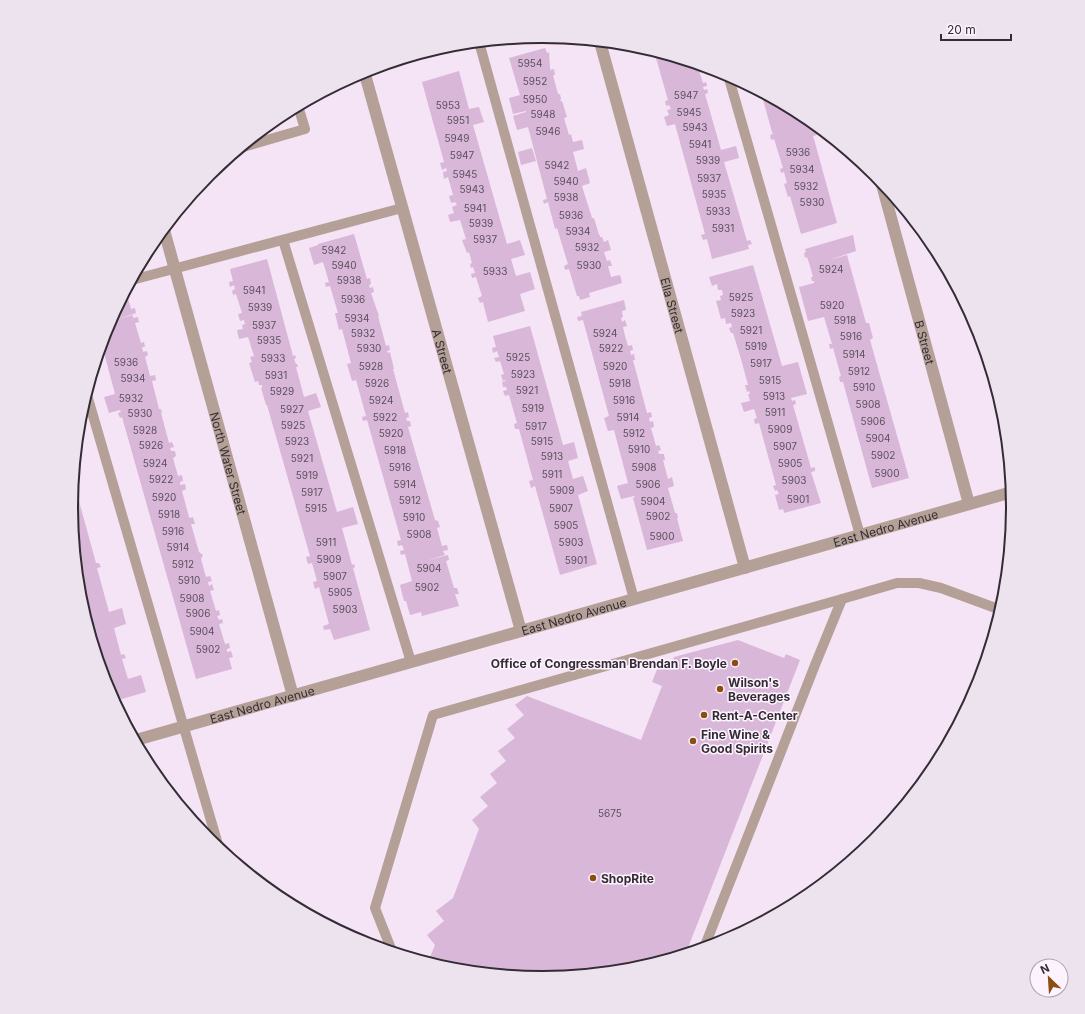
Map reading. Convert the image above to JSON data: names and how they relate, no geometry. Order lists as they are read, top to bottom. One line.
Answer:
{"streets":{"street":["Ella Street","B Street","A Street","North Water Street","East Nedro Avenue"]},"crossings":[["Ella Street","East Nedro Avenue"],["B Street","East Nedro Avenue"],["A Street","East Nedro Avenue"],["North Water Street","East Nedro Avenue"]],"places":["Office of Congressman Brendan F. Boyle","Wilson's Beverages","Rent-A-Center","Fine Wine & Good Spirits","ShopRite"],"house_numbers":["5954","5952","5947","5950","5953","5945","5948","5951","5943","5946","5949","5941","5936","5947","5939","5942","5934","5945","5937","5940","5932","5943","5935","5938","5930","5941","5933","5936","5939","5931","5934","5937","5932","5942","5940","5930","5924","5933","5938","5941","5925","5936","5920","5939","5923","5934","5918","5937","5921","5932","5924","5916","5935","5919","5930","5922","5914","5925","5933","5936","5917","5928","5920","5912","5923","5931","5934","5915","5926","5918","5910","5921","5929","5913","5932","5924","5916","5908","5919","5927","5911","5930","5922","5914","5906","5925","5917","5909","5928","5920","5912","5904","5923","5915","5926","5907","5910","5918","5902","5913","5921","5924","5905","5916","5908","5900","5911","5919","5922","5903","5914","5906","5909","5917","5920","5901","5912","5904","5915","5907","5918","5902","5910","5905","5916","5908","5900","5911","5903","5914","5909","5901","5912","5904","5907","5910","5902","5905","5908","5903","5906","5904","5902","5675"],"scale_bar":"20 m","north":"top left"}
